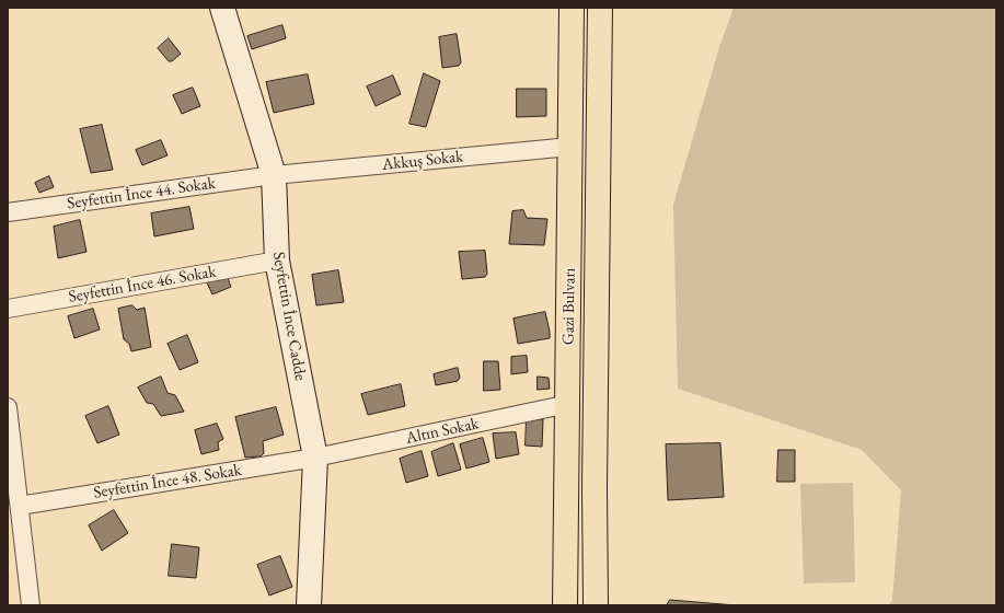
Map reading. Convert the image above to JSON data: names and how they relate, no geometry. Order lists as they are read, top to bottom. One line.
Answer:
{"streets":{"main road":["Gazi Bulvarı","Seyfettin İnce Cadde"],"street":["Akkuş Sokak","Seyfettin İnce 44. Sokak","Seyfettin İnce 46. Sokak","Altın Sokak","Seyfettin İnce 48. Sokak"]},"crossings":[["Akkuş Sokak","Seyfettin İnce 44. Sokak"],["Akkuş Sokak","Gazi Bulvarı"],["Akkuş Sokak","Seyfettin İnce Cadde"],["Seyfettin İnce 44. Sokak","Seyfettin İnce Cadde"],["Seyfettin İnce 46. Sokak","Seyfettin İnce Cadde"],["Gazi Bulvarı","Altın Sokak"],["Seyfettin İnce Cadde","Altın Sokak"],["Seyfettin İnce Cadde","Seyfettin İnce 48. Sokak"],["Altın Sokak","Seyfettin İnce 48. Sokak"]]}
